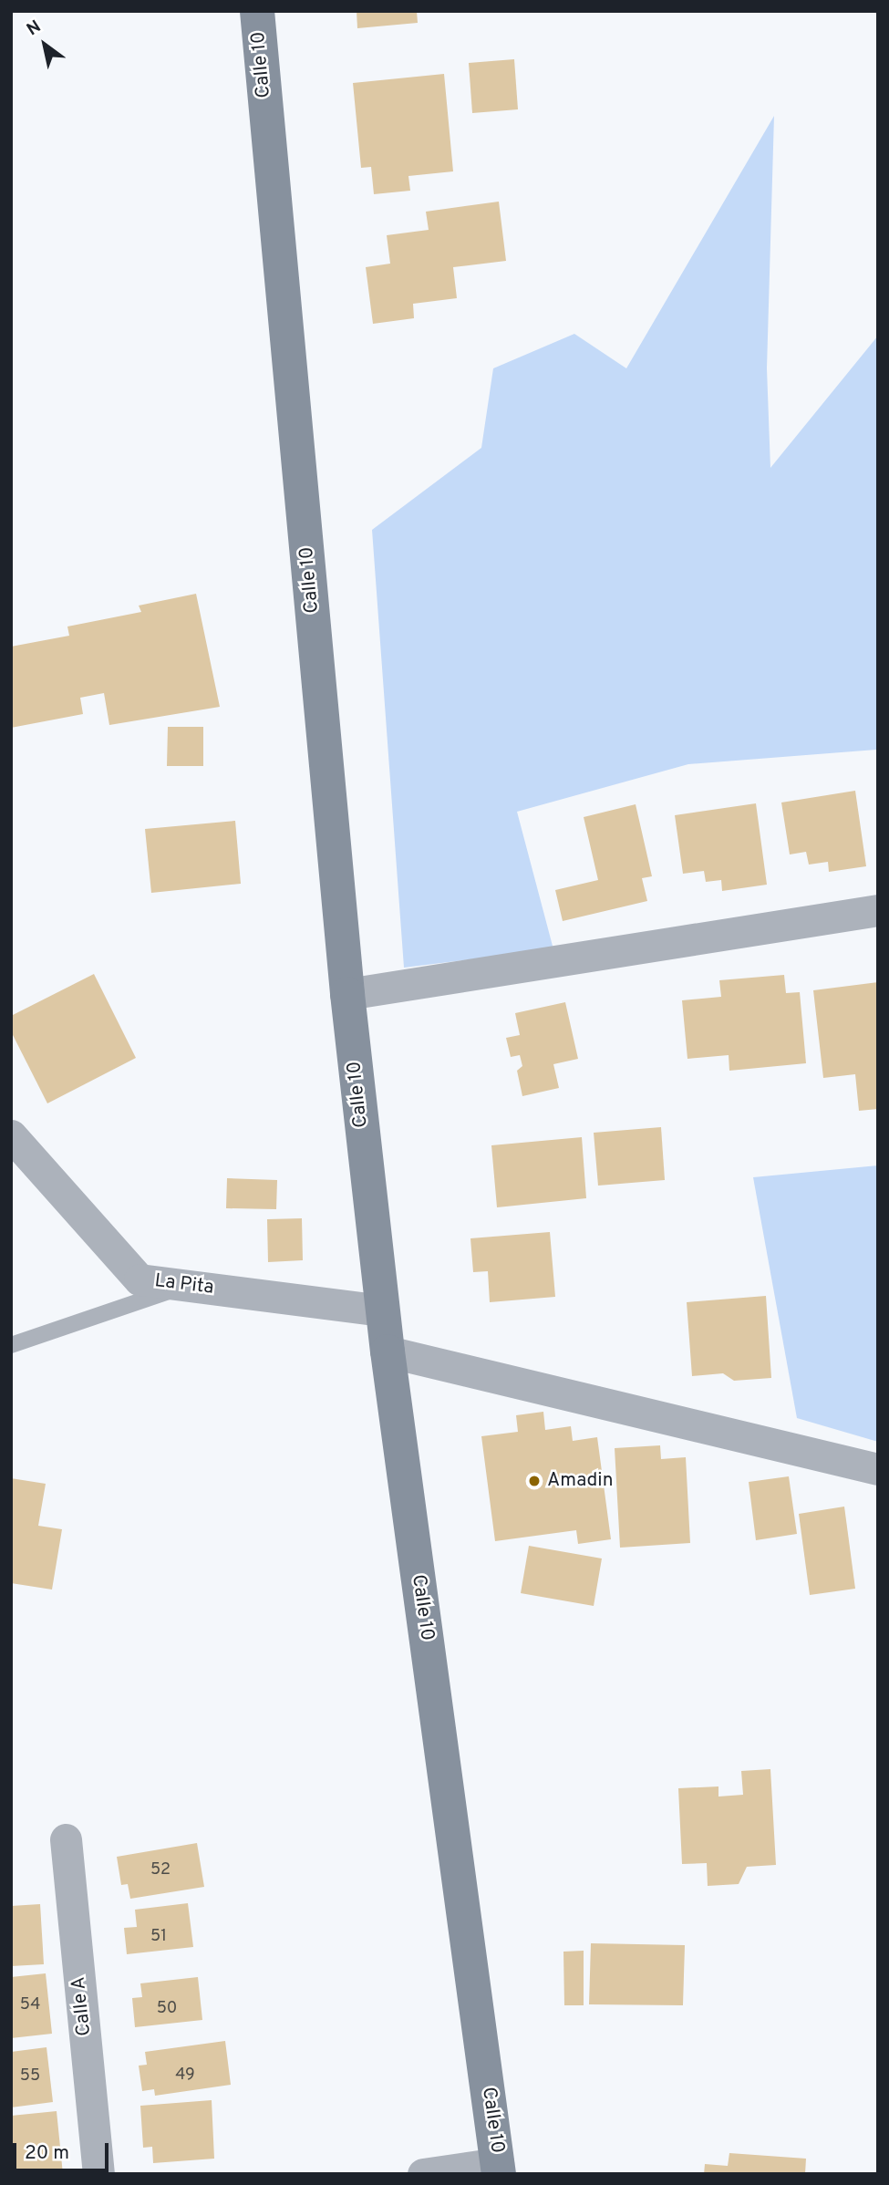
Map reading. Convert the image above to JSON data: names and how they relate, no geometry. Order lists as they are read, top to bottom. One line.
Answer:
{"streets":{"main road":["Calle 10"],"street":["La Pita","Calle A"]},"crossings":[["Calle 10","La Pita"]],"places":["Amadin"],"house_numbers":["52","51","54","50","49","55"],"scale_bar":"20 m","north":"top left"}
